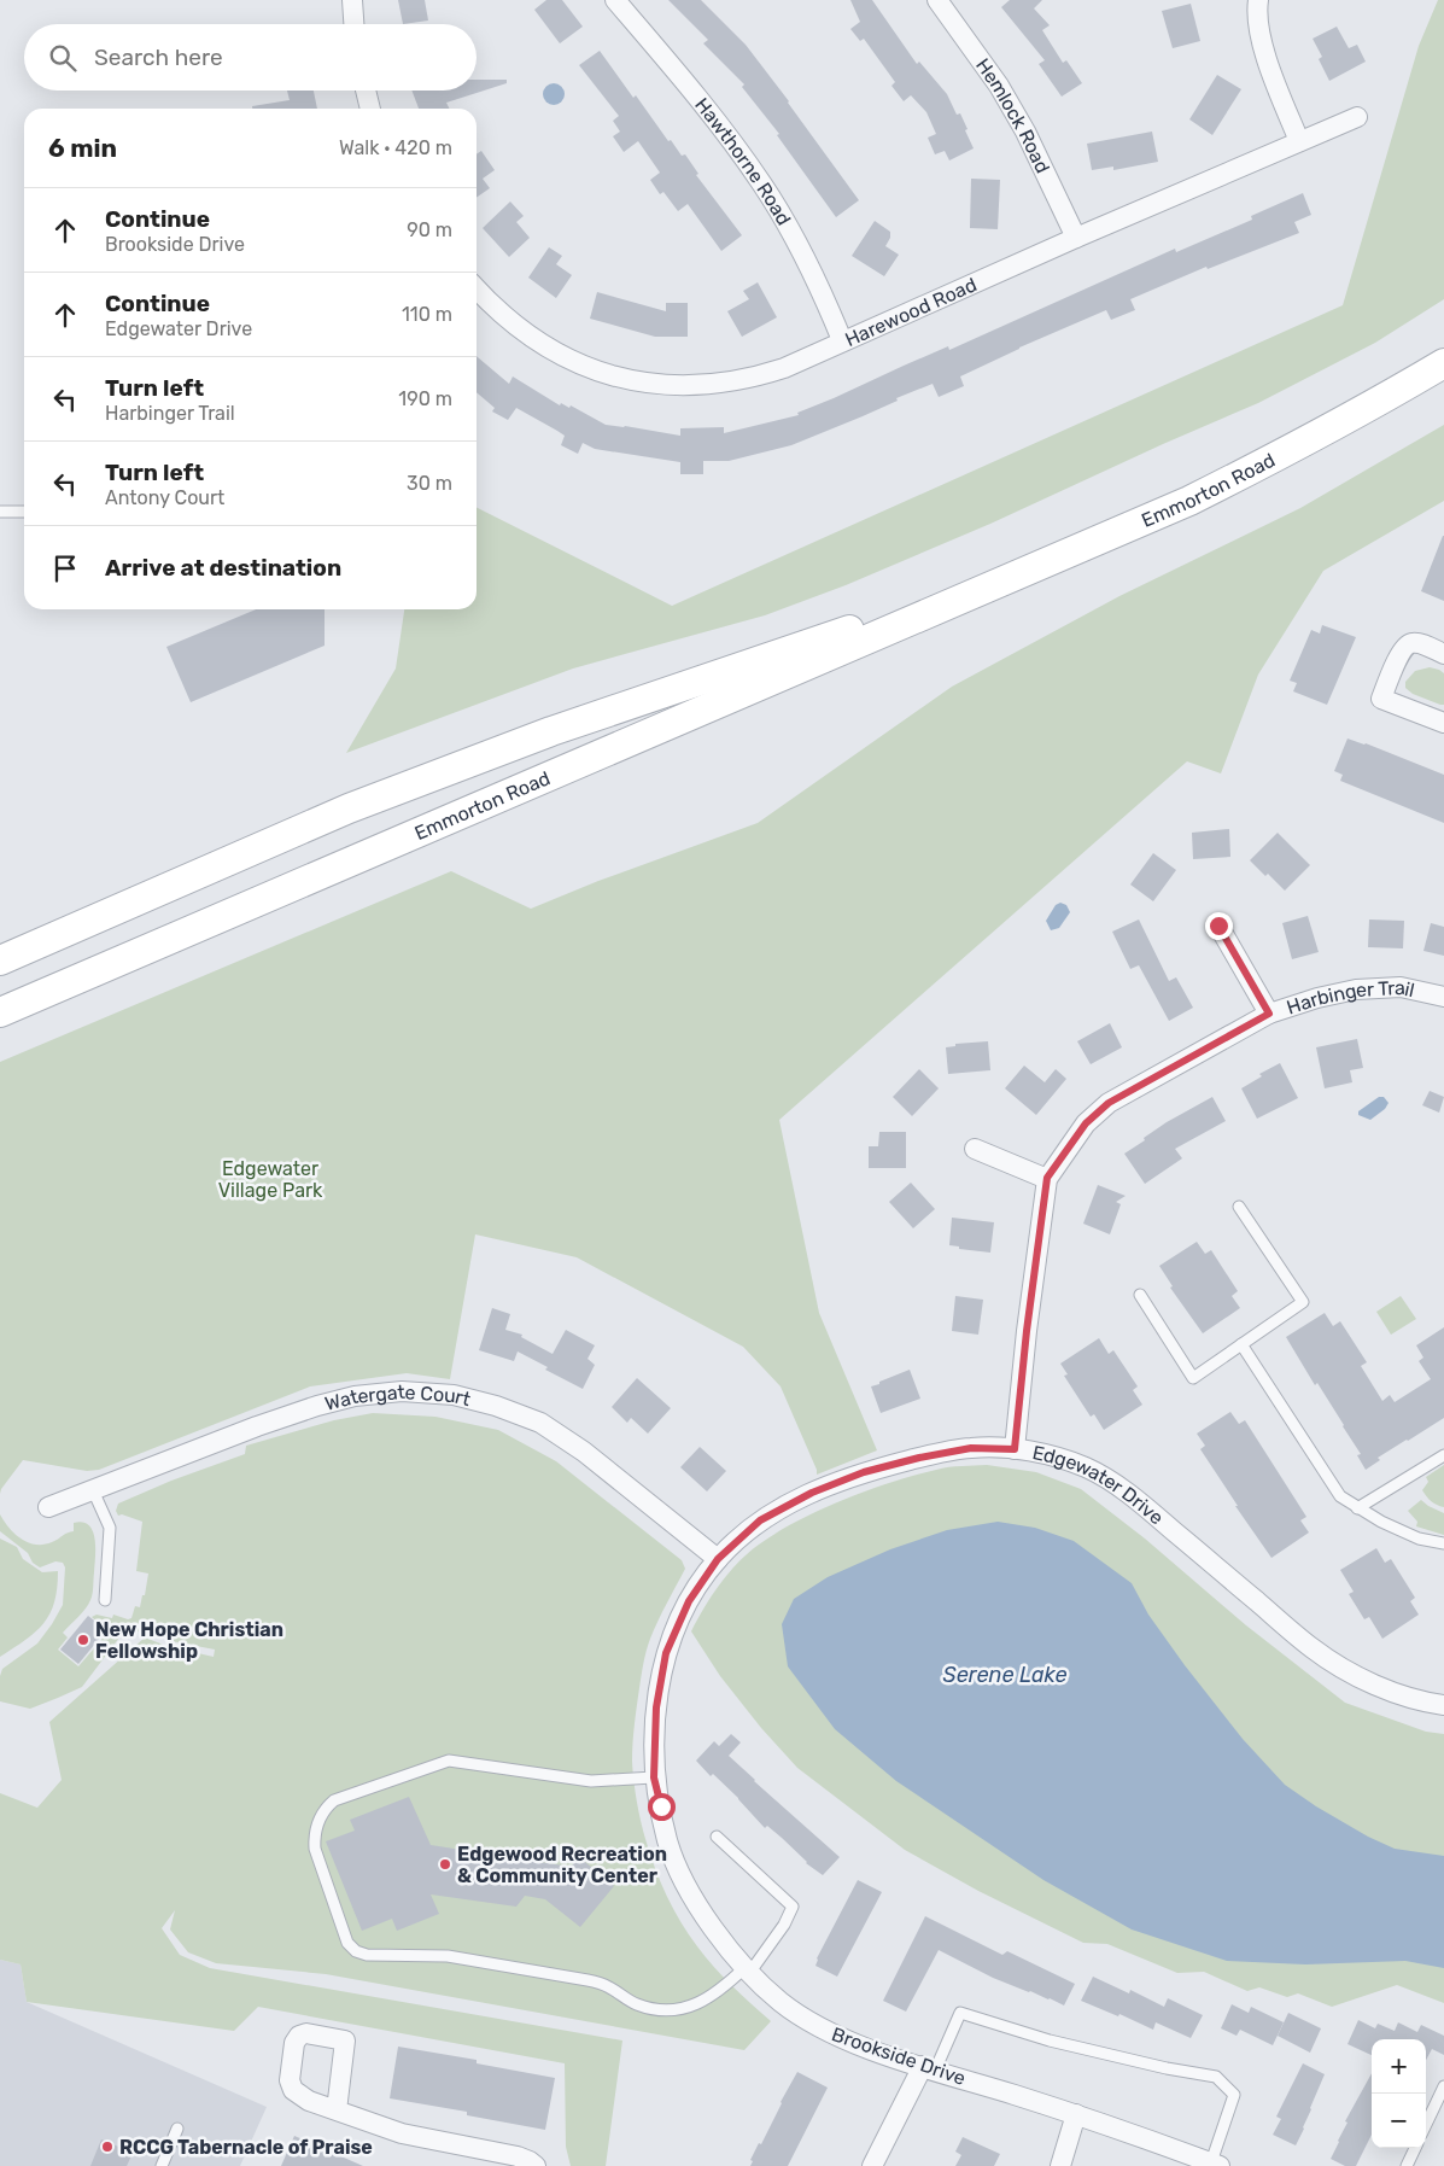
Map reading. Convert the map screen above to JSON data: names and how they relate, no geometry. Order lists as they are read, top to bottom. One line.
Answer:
{"streets":{"main road":["Emmorton Road"],"street":["Hemlock Road","Hawthorne Road","Harewood Road","Harbinger Trail","Watergate Court","Edgewater Drive","Brookside Drive"]},"crossings":[["Hemlock Road","Harewood Road"],["Hawthorne Road","Harewood Road"],["Harbinger Trail","Edgewater Drive"],["Watergate Court","Edgewater Drive"],["Watergate Court","Brookside Drive"],["Edgewater Drive","Brookside Drive"]],"water":["Serene Lake"],"parks":["Edgewater Village Park"],"places":["New Hope Christian Fellowship","Edgewood Recreation & Community Center","RCCG Tabernacle of Praise"],"page":{"search":"Search here","heading":["6 min","Walk · 420 m"],"list":[["Continue","Brookside Drive","90 m"],["Continue","Edgewater Drive","110 m"],["Turn left","Harbinger Trail","190 m"],["Turn left","Antony Court","30 m"],"Arrive at destination"],"map_buttons":["+","−"]}}
